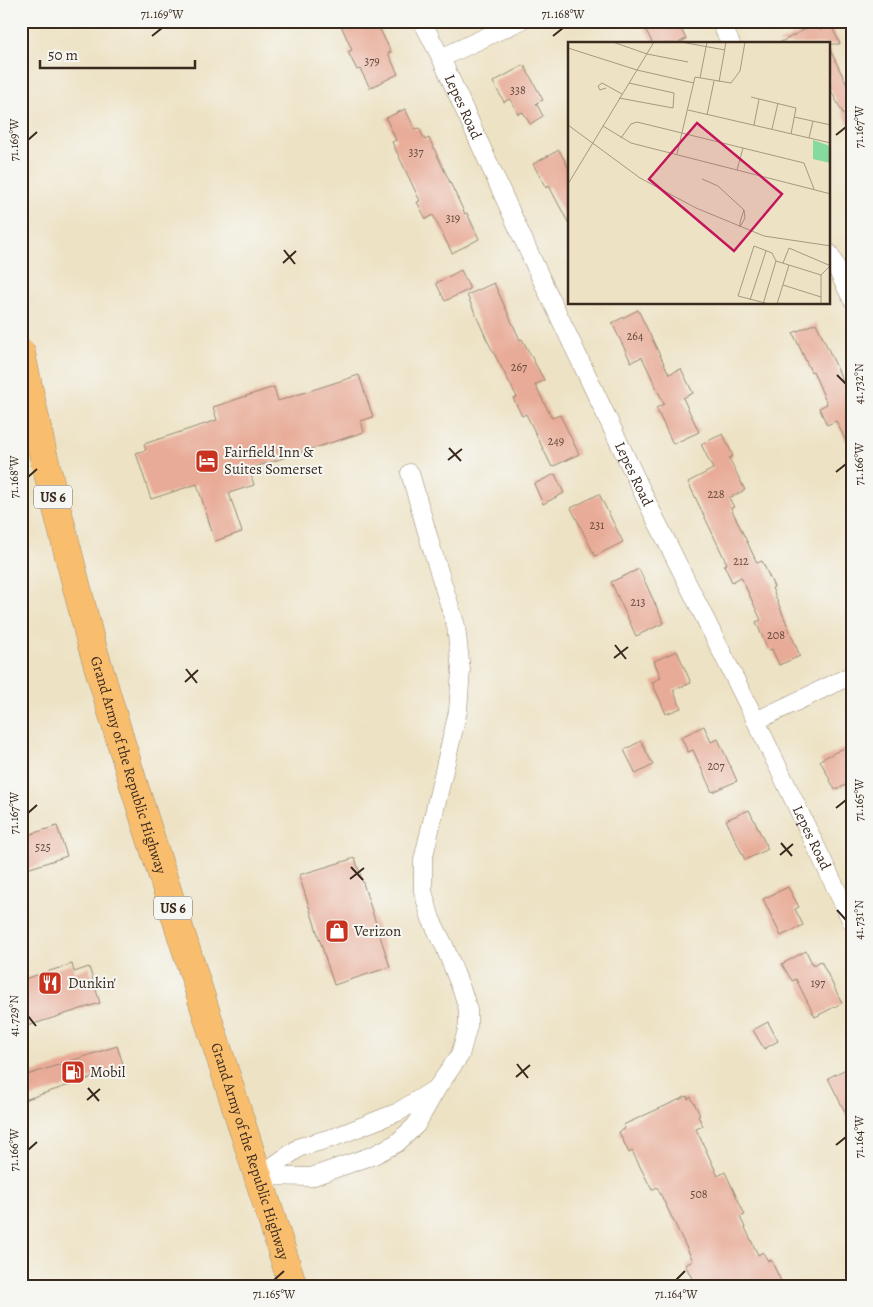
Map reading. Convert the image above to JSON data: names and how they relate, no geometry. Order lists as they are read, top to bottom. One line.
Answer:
{"streets":{"main road":["US 6","Grand Army of the Republic Highway"],"street":["Lepes Road"]},"places":{"hotel":["Fairfield Inn & Suites Somerset"],"shop":["Verizon"],"restaurant":["Dunkin'"],"fuel station":["Mobil"]},"house_numbers":["379","338","337","319","264","267","249","228","231","212","213","208","207","525","197","508"],"scale_bar":"50 m","coordinates":["71.169°W","71.168°W","71.167°W","41.732°N","71.166°W","71.165°W","41.731°N","41.729°N","71.164°W"]}
